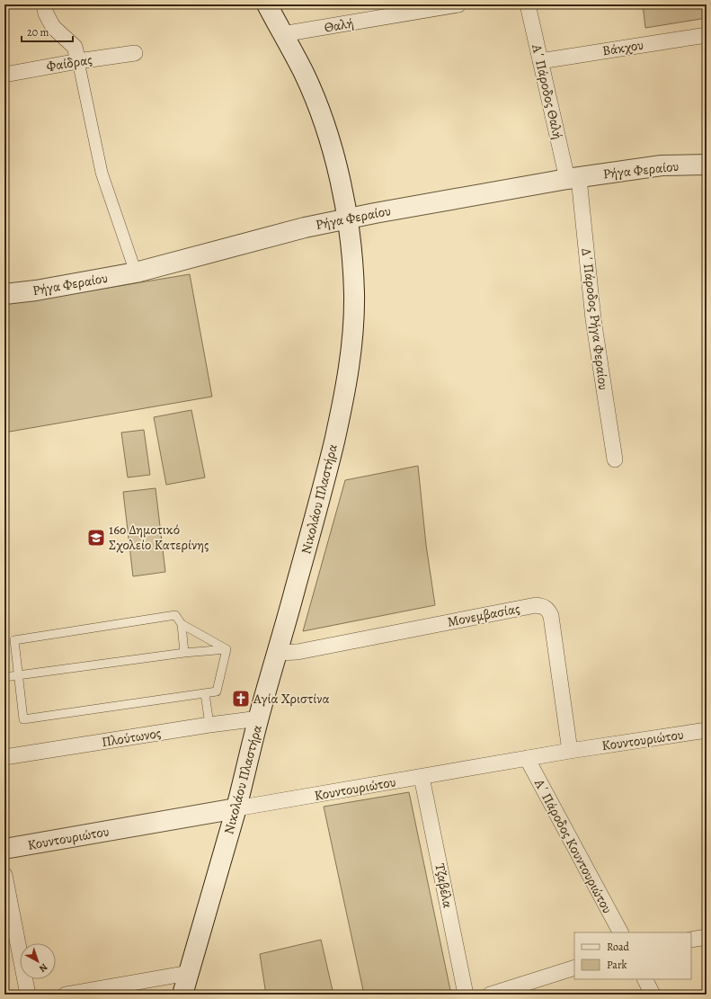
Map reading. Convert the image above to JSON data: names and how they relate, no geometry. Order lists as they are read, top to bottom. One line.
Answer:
{"streets":{"main road":["Ρήγα Φεραίου","Νικολάου Πλαστήρα","Κουντουριώτου"],"street":["Θαλή","Βάκχου","Φαίδρας","Α΄ Πάροδος Θαλή","Δ΄ Πάροδος Ρήγα Φεραίου","Μονεμβασίας","Πλούτωνος","Α΄ Πάροδος Κουντουριώτου","Τζαβέλα"]},"crossings":[["Θαλή","Νικολάου Πλαστήρα"],["Βάκχου","Α΄ Πάροδος Θαλή"],["Α΄ Πάροδος Θαλή","Ρήγα Φεραίου"],["Α΄ Πάροδος Θαλή","Δ΄ Πάροδος Ρήγα Φεραίου"],["Ρήγα Φεραίου","Δ΄ Πάροδος Ρήγα Φεραίου"],["Ρήγα Φεραίου","Νικολάου Πλαστήρα"],["Νικολάου Πλαστήρα","Μονεμβασίας"],["Νικολάου Πλαστήρα","Πλούτωνος"],["Νικολάου Πλαστήρα","Κουντουριώτου"],["Μονεμβασίας","Κουντουριώτου"],["Κουντουριώτου","Α΄ Πάροδος Κουντουριώτου"],["Κουντουριώτου","Τζαβέλα"]],"places":{"school or university":["16ο Δημοτικό Σχολείο Κατερίνης"],"church":["Αγία Χριστίνα"]},"legend":["Road","Park"],"scale_bar":"20 m","north":"bottom right"}
